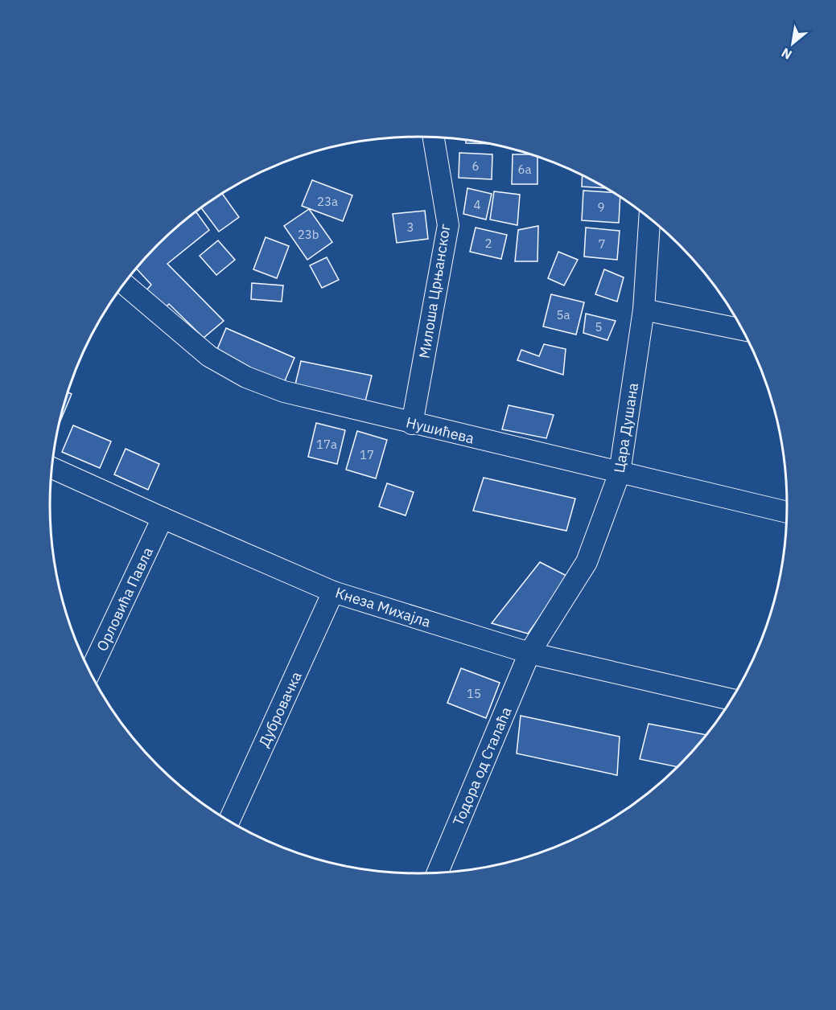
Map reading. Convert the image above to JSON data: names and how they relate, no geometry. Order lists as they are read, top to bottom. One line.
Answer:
{"streets":{"street":["Милоша Црњанског","Цара Душана","Нушићева","Орловића Павла","Кнеза Михајла","Дубровачка","Тодора од Сталаћа"]},"crossings":[["Милоша Црњанског","Нушићева"],["Цара Душана","Нушићева"],["Цара Душана","Кнеза Михајла"],["Цара Душана","Тодора од Сталаћа"],["Орловића Павла","Кнеза Михајла"],["Кнеза Михајла","Дубровачка"],["Кнеза Михајла","Тодора од Сталаћа"]],"house_numbers":["6","6a","23a","4","9","3","23b","2","7","5a","5","17a","17","15"],"north":"bottom left"}
